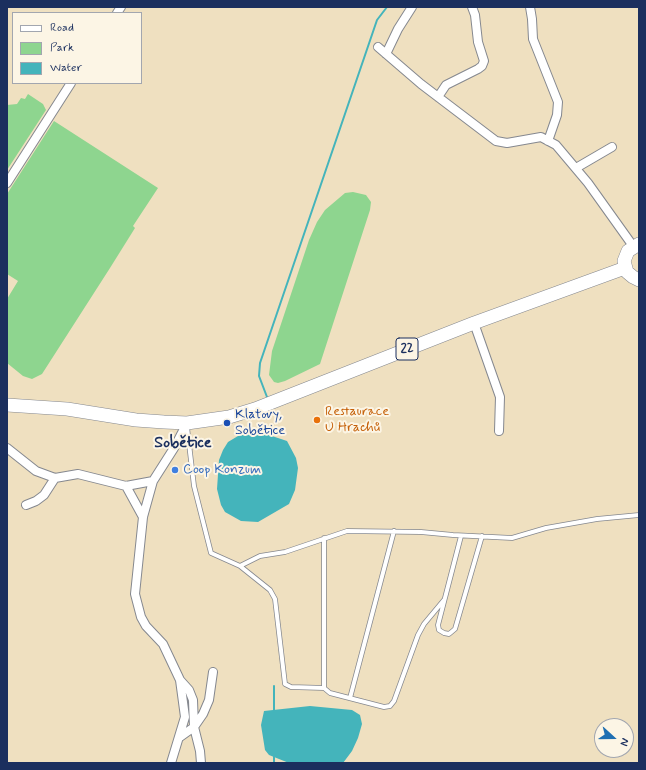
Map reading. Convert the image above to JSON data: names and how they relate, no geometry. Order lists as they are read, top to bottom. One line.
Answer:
{"streets":{"main road":["22"]},"districts":["Sobětice"],"places":["Restaurace U Hrachů","Klatovy, Sobětice","Coop Konzum"],"legend":["Road","Park","Water"],"north":"right"}
